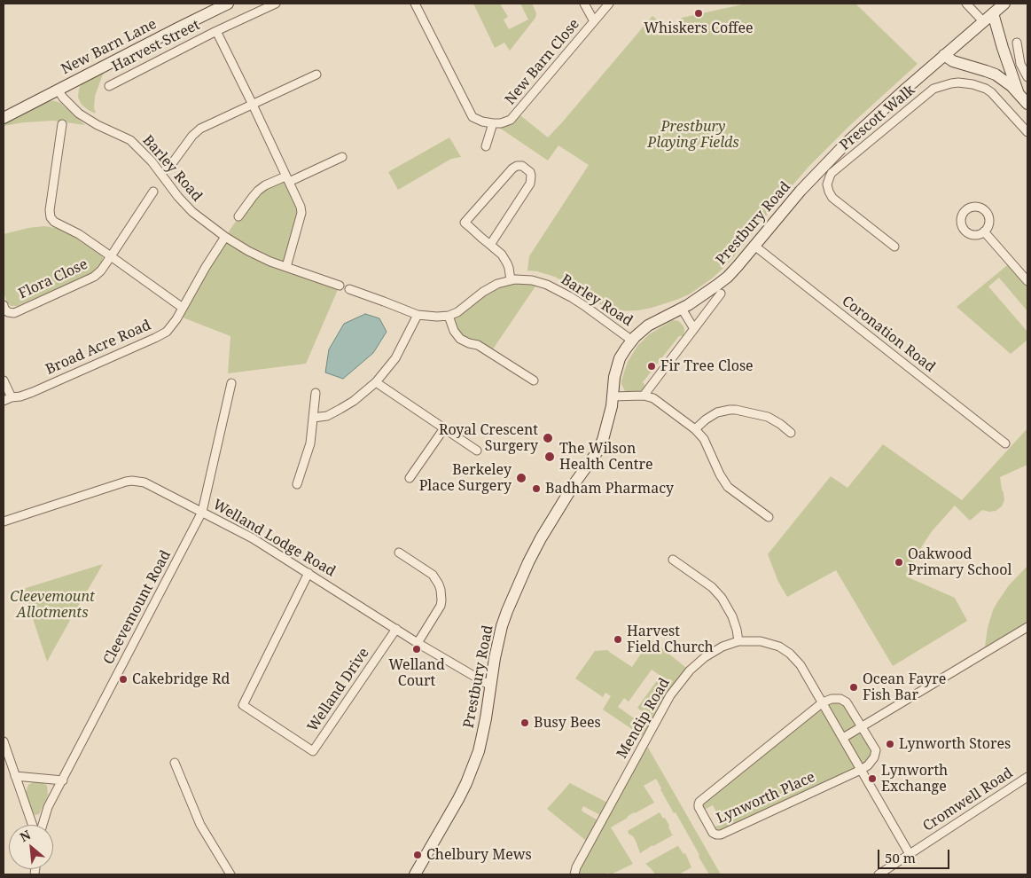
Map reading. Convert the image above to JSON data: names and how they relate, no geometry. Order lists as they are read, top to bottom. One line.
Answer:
{"streets":{"main road":["New Barn Lane","Prestbury Road"],"street":["Harvest Street","New Barn Close","Prescott Walk","Barley Road","Flora Close","Coronation Road","Broad Acre Road","Welland Lodge Road","Cleevemount Road","Welland Drive","Mendip Road","Lynworth Place","Cromwell Road"]},"crossings":[["Harvest Street","Barley Road"],["New Barn Lane","Barley Road"],["Barley Road","Prestbury Road"],["Barley Road","Broad Acre Road"],["Prestbury Road","Coronation Road"],["Prestbury Road","Welland Lodge Road"],["Welland Lodge Road","Cleevemount Road"],["Welland Lodge Road","Welland Drive"],["Mendip Road","Lynworth Place"],["Mendip Road","Cromwell Road"]],"parks":["Prestbury Playing Fields","Cleevemount Allotments"],"places":["Whiskers Coffee","Fir Tree Close","Royal Crescent Surgery","The Wilson Health Centre","Berkeley Place Surgery","Badham Pharmacy","Oakwood Primary School","Harvest Field Church","Welland Court","Cakebridge Rd","Ocean Fayre Fish Bar","Busy Bees","Lynworth Stores","Lynworth Exchange","Chelbury Mews"],"scale_bar":"50 m","north":"top left"}
